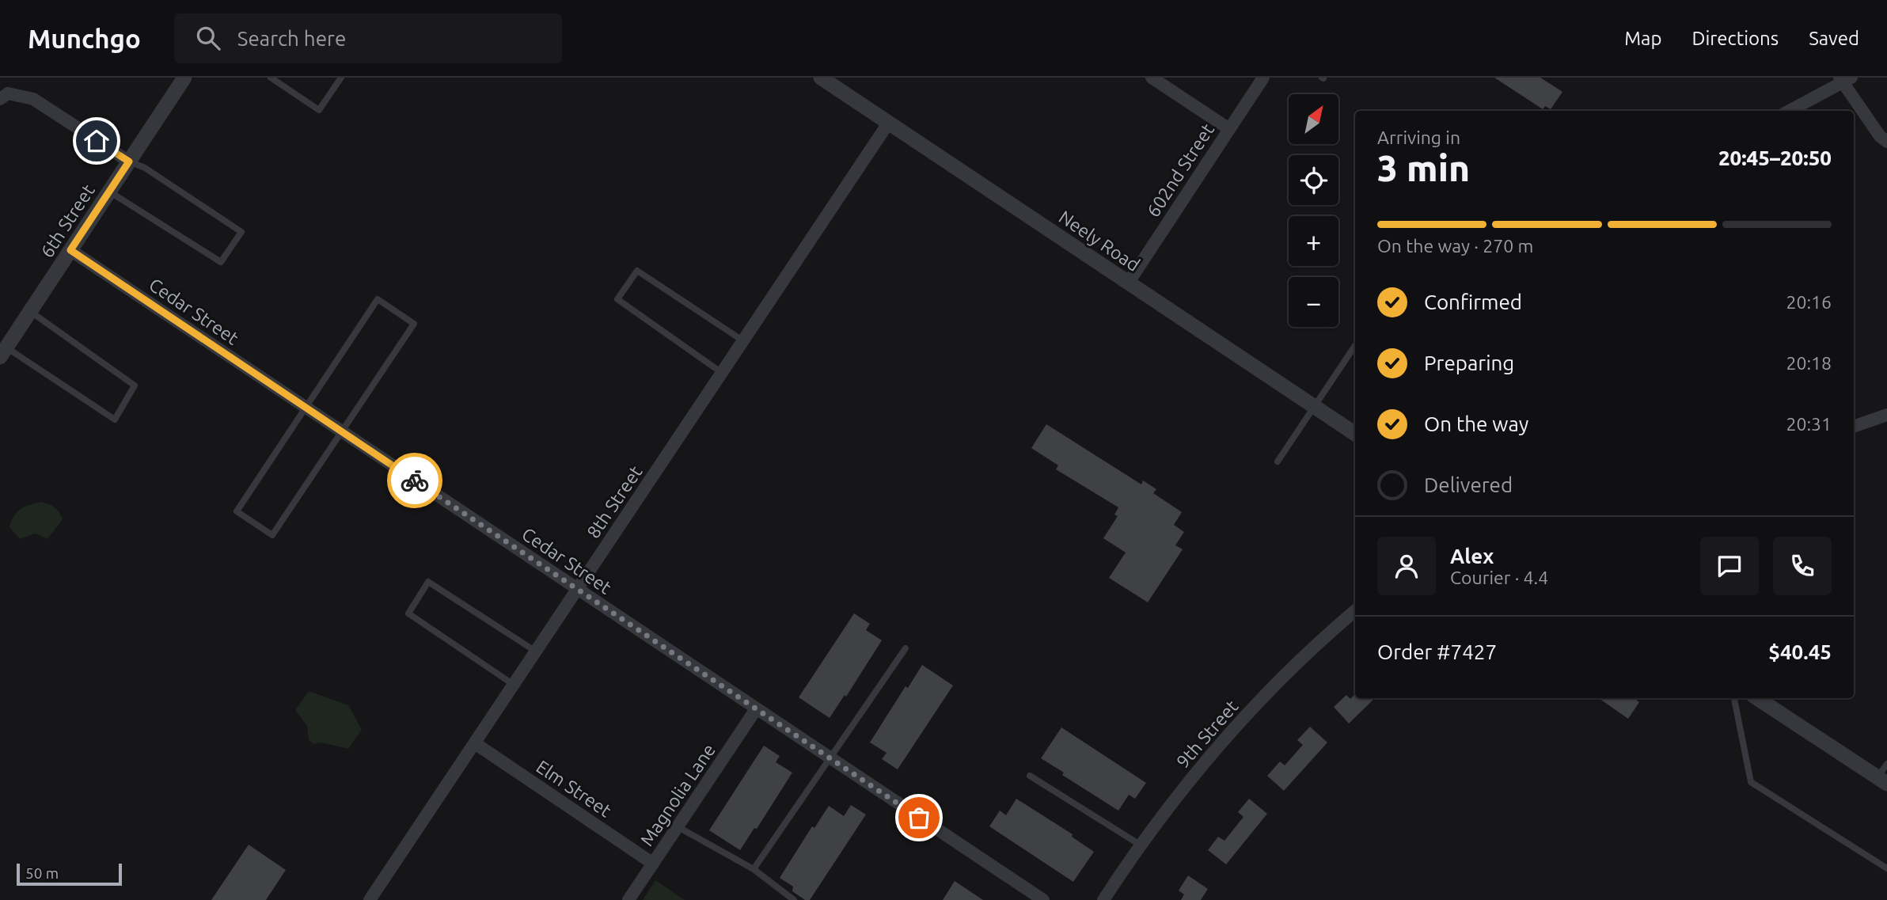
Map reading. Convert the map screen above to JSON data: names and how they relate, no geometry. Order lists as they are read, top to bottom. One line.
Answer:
{"streets":{"street":["602nd Street","6th Street","Neely Road","Cedar Street","8th Street","9th Street","Elm Street","Magnolia Lane"]},"crossings":[["602nd Street","Neely Road"],["6th Street","Cedar Street"],["Neely Road","8th Street"],["Cedar Street","8th Street"],["Cedar Street","Magnolia Lane"],["8th Street","Elm Street"],["Elm Street","Magnolia Lane"]],"scale_bar":"50 m","north":"top right","page":{"header":"Munchgo","search":"Search here","nav":["Map","Directions","Saved"],"map_buttons":["+","−"],"heading":["3 min","Arriving in","20:45–20:50"],"panel":["Alex","Courier · 4.4","Order #7427","$40.45"],"bar":"On the way · 270 m","list":[["Confirmed","20:16"],["Preparing","20:18"],["On the way","20:31"],"Delivered"],"scale":"50 m"}}
